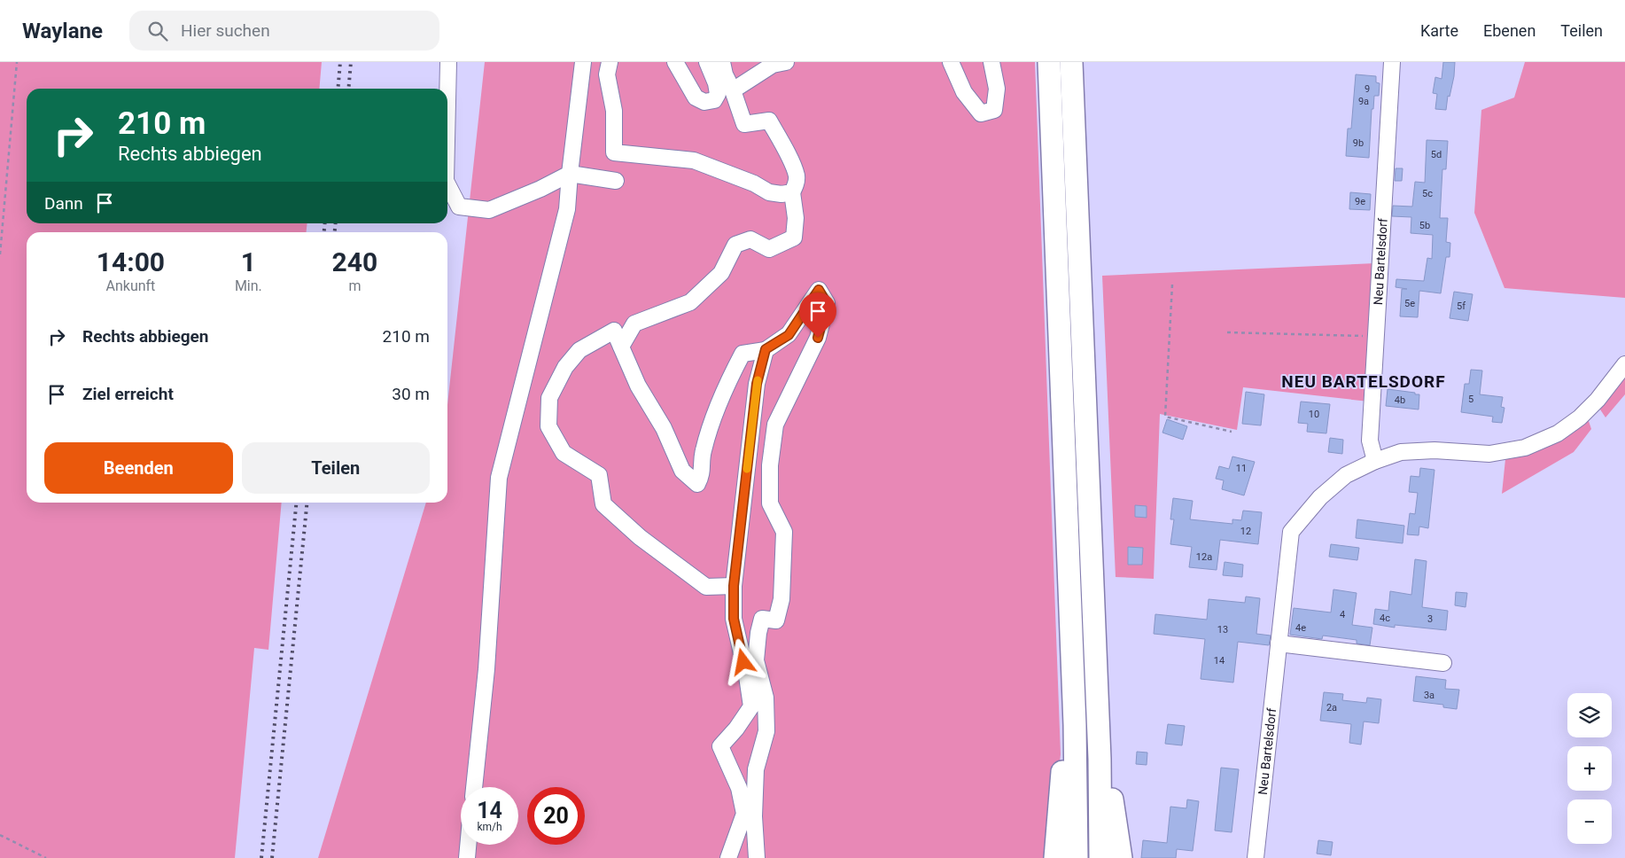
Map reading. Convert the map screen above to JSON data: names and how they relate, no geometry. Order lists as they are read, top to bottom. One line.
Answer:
{"streets":{"street":["Neu Bartelsdorf"]},"districts":["NEU BARTELSDORF"],"house_numbers":["9","9a","9b","5d","5c","9e","5b","5e","5f","5","4b","10","11","12","12a","4","4c","3","4e","13","14","3a","2a"],"page":{"header":"Waylane","search":"Hier suchen","nav":["Karte","Ebenen","Teilen"],"turn":["210 m","Rechts abbiegen"],"then":"Dann","eta":["14:00","Ankunft","1","Min.","240","m"],"list":[{"name":"Rechts abbiegen","value":"210 m"},{"name":"Ziel erreicht","value":"30 m"}],"buttons":["Beenden","Teilen"],"map_buttons":["+","−"],"speed":"14 km/h","limit":"20"}}
